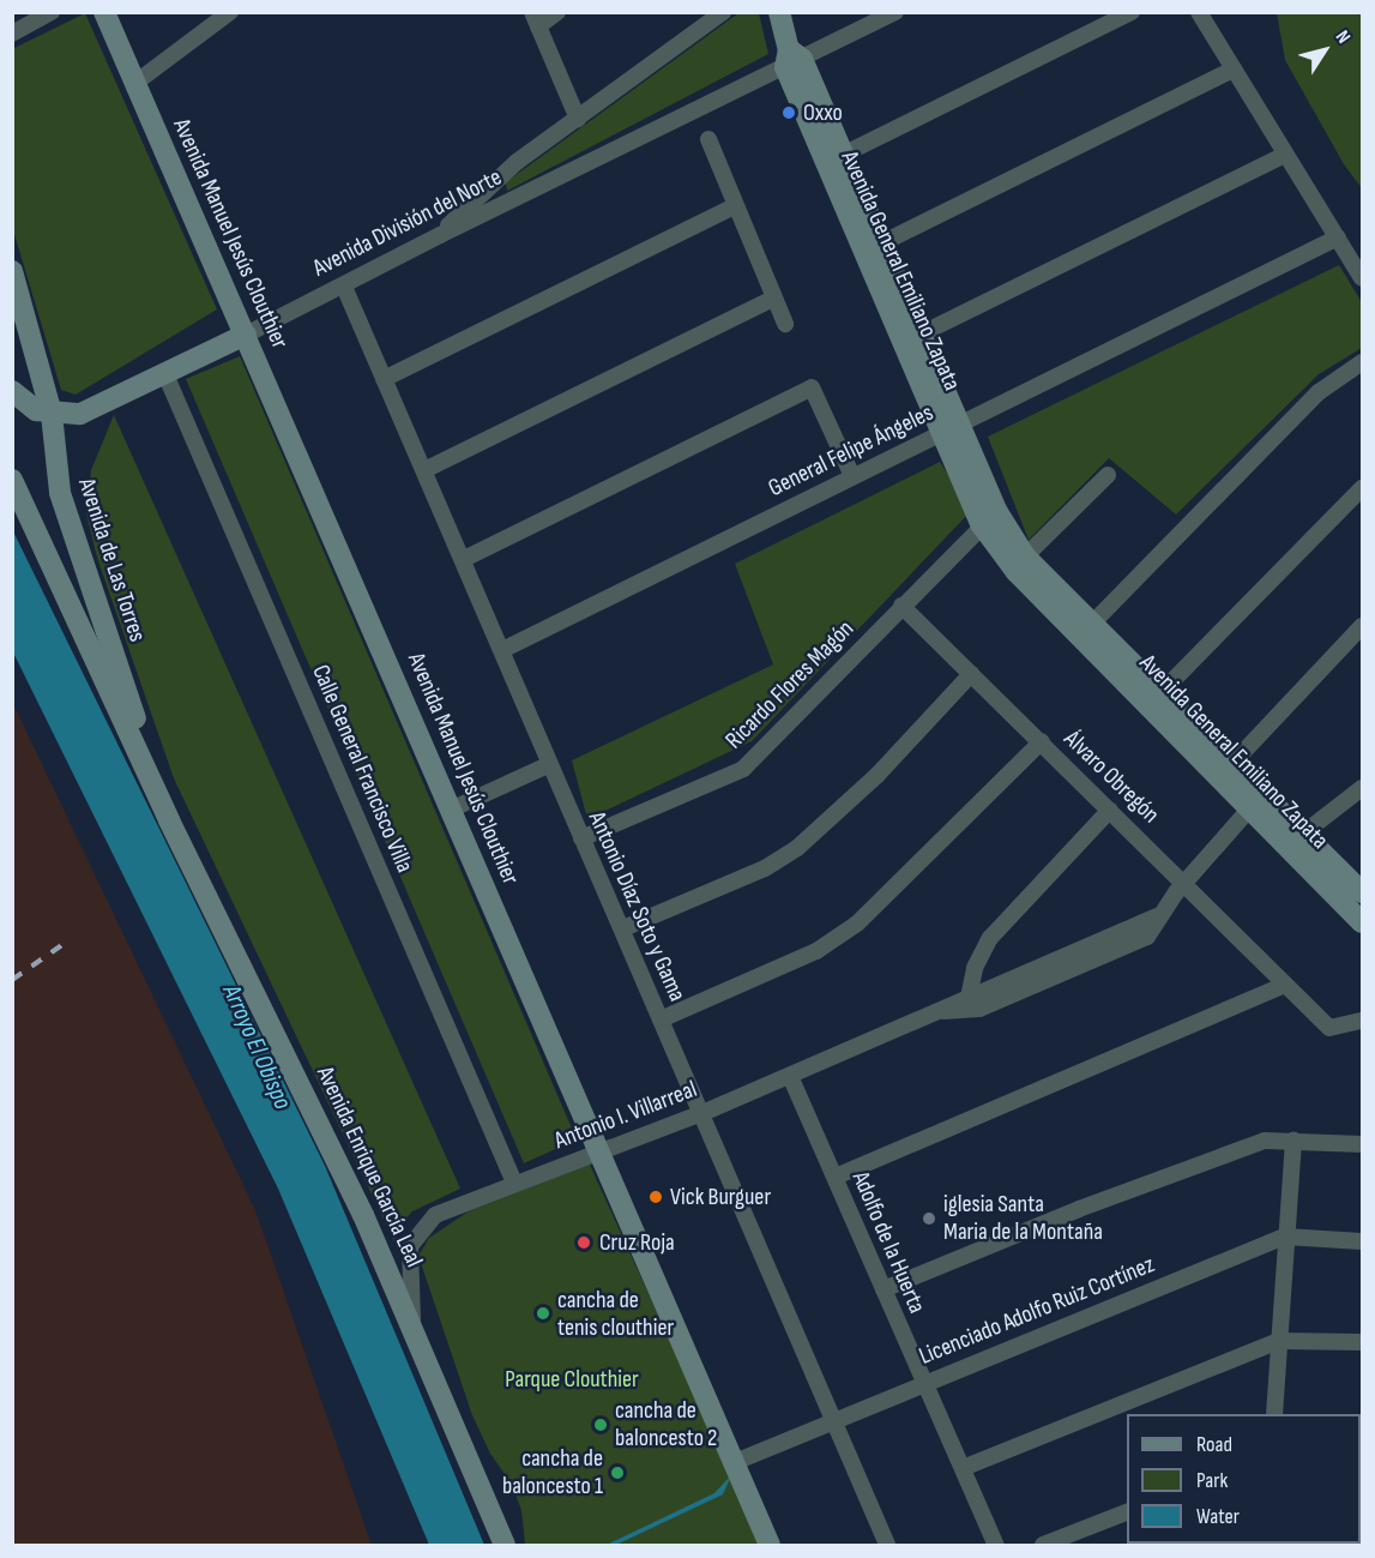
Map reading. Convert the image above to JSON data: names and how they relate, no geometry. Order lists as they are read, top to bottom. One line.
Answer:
{"streets":{"street":["Avenida División del Norte","Avenida Manuel Jesús Clouthier","Avenida General Emiliano Zapata","General Felipe Ángeles","Avenida de Las Torres","Ricardo Flores Magón","Calle General Francisco Villa","Álvaro Obregón","Antonio Díaz Soto y Gama","Antonio I. Villarreal","Avenida Enrique García Leal","Adolfo de la Huerta","Licenciado Adolfo Ruiz Cortínez"]},"crossings":[["Avenida División del Norte","Avenida Manuel Jesús Clouthier"],["Avenida División del Norte","Avenida General Emiliano Zapata"],["Avenida División del Norte","Avenida de Las Torres"],["Avenida División del Norte","Calle General Francisco Villa"],["Avenida División del Norte","Antonio Díaz Soto y Gama"],["Avenida Manuel Jesús Clouthier","Antonio I. Villarreal"],["Avenida Manuel Jesús Clouthier","Licenciado Adolfo Ruiz Cortínez"],["Avenida General Emiliano Zapata","General Felipe Ángeles"],["Avenida General Emiliano Zapata","Ricardo Flores Magón"],["Avenida General Emiliano Zapata","Antonio I. Villarreal"],["General Felipe Ángeles","Antonio Díaz Soto y Gama"],["Avenida de Las Torres","Avenida Enrique García Leal"],["Ricardo Flores Magón","Álvaro Obregón"],["Ricardo Flores Magón","Antonio Díaz Soto y Gama"],["Calle General Francisco Villa","Antonio I. Villarreal"],["Álvaro Obregón","Antonio I. Villarreal"],["Antonio Díaz Soto y Gama","Antonio I. Villarreal"],["Antonio Díaz Soto y Gama","Licenciado Adolfo Ruiz Cortínez"],["Antonio I. Villarreal","Avenida Enrique García Leal"],["Antonio I. Villarreal","Adolfo de la Huerta"],["Adolfo de la Huerta","Licenciado Adolfo Ruiz Cortínez"]],"water":["Arroyo El Obispo"],"parks":["Parque Clouthier"],"places":["Oxxo","Vick Burguer","iglesia Santa Maria de la Montaña","Cruz Roja","cancha de tenis clouthier","cancha de baloncesto 2","cancha de baloncesto 1"],"legend":["Road","Park","Water"],"north":"top right"}
